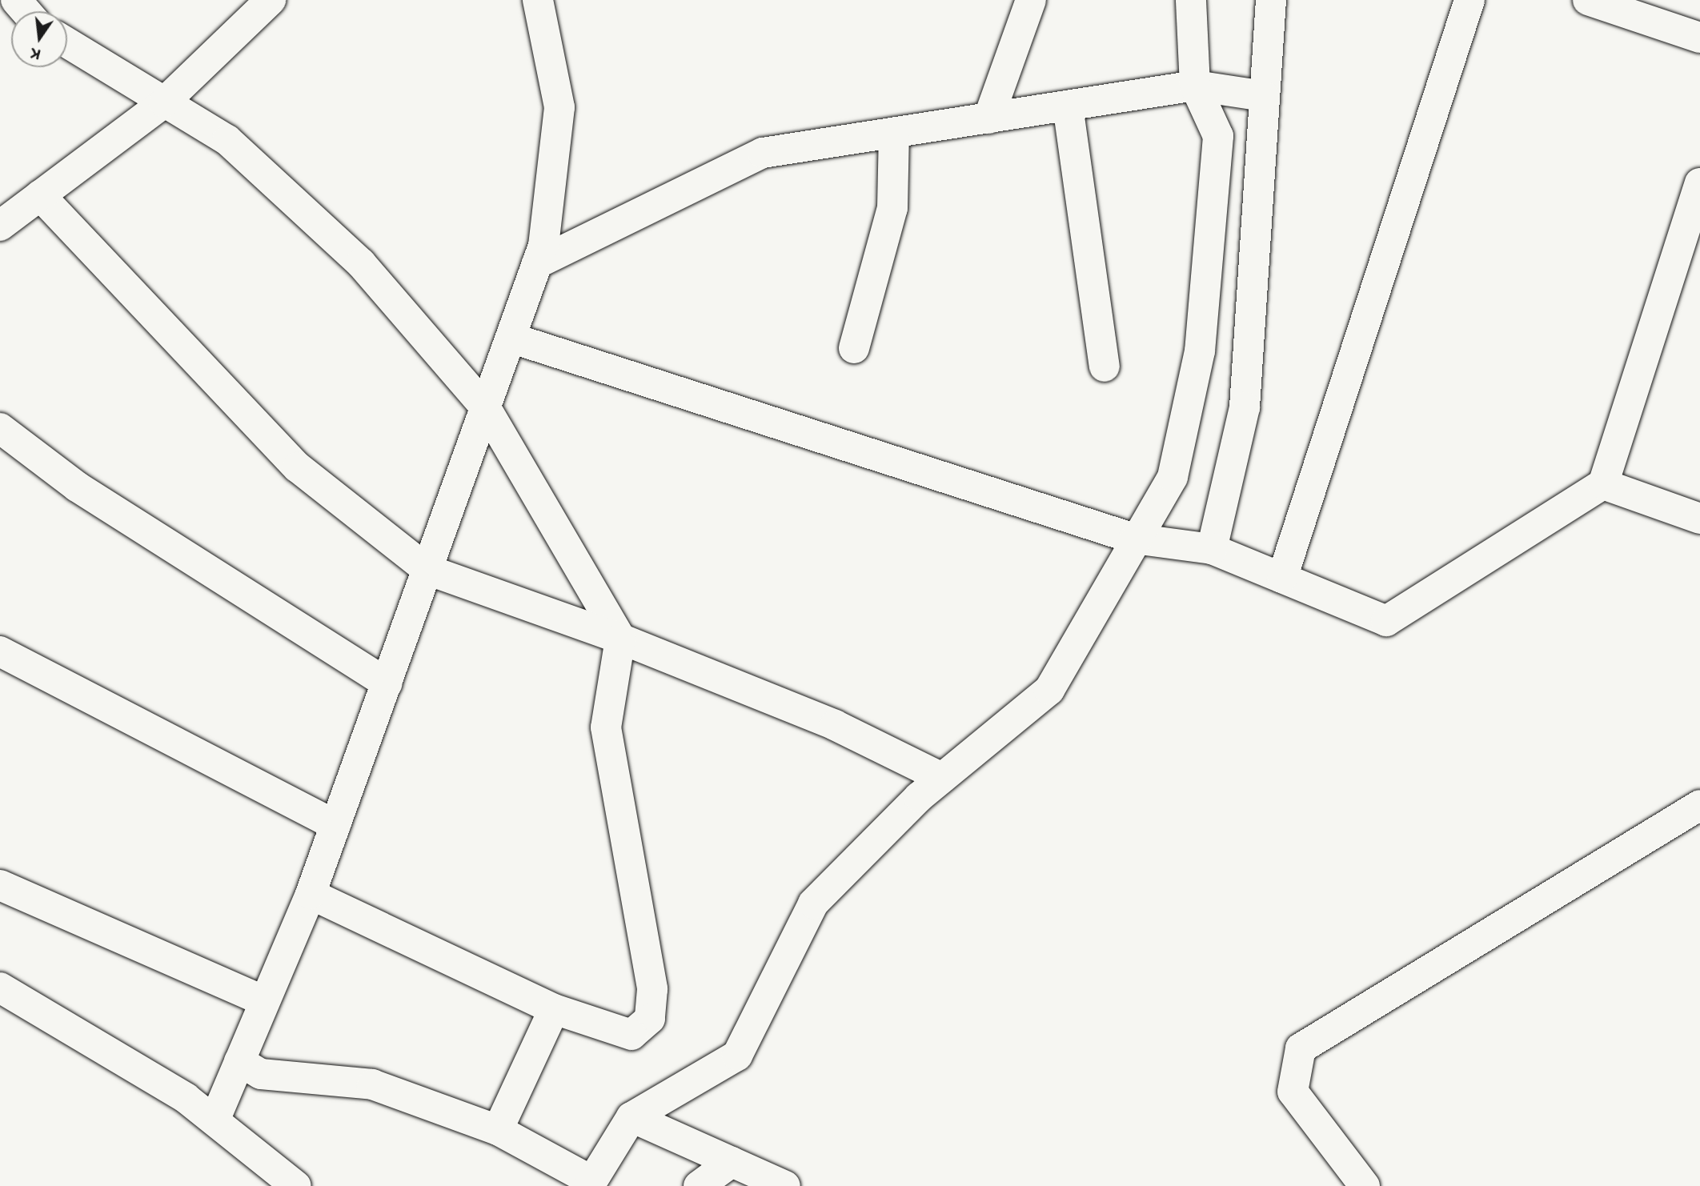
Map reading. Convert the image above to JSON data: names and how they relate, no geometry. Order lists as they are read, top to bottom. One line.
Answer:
{"north":"bottom"}
